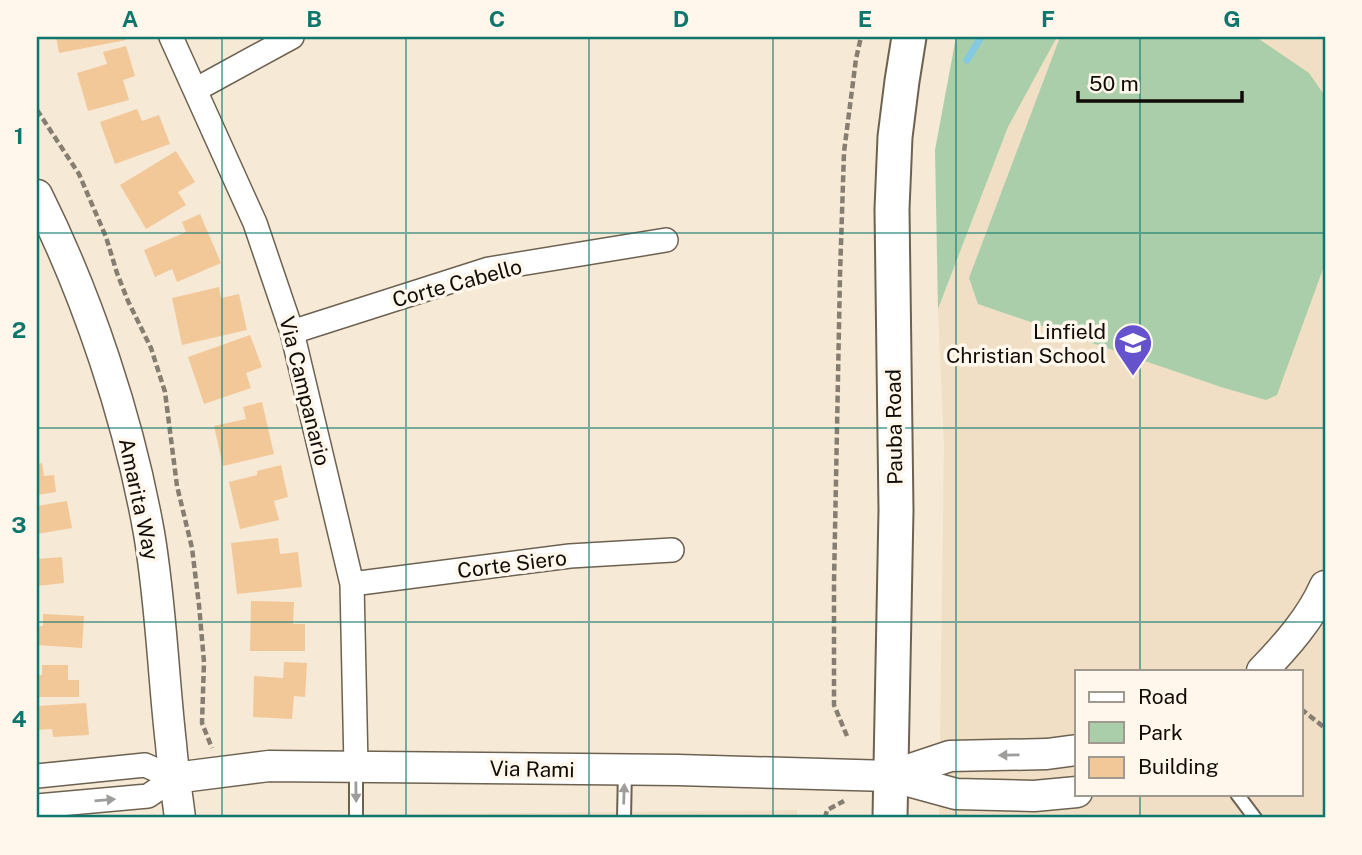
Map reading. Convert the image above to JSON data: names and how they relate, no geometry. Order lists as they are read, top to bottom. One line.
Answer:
{"streets":{"main road":["Pauba Road"],"street":["Corte Cabello","Via Campanario","Amarita Way","Corte Siero","Via Rami"]},"crossings":[["Corte Cabello","Via Campanario"],["Via Campanario","Corte Siero"],["Via Campanario","Via Rami"],["Pauba Road","Via Rami"],["Amarita Way","Via Rami"]],"places":{"school or university":["Linfield Christian School"]},"legend":["Road","Park","Building"],"scale_bar":"50 m","grid":{"columns":["A","B","C","D","E","F","G"],"rows":["1","2","3","4"]}}
